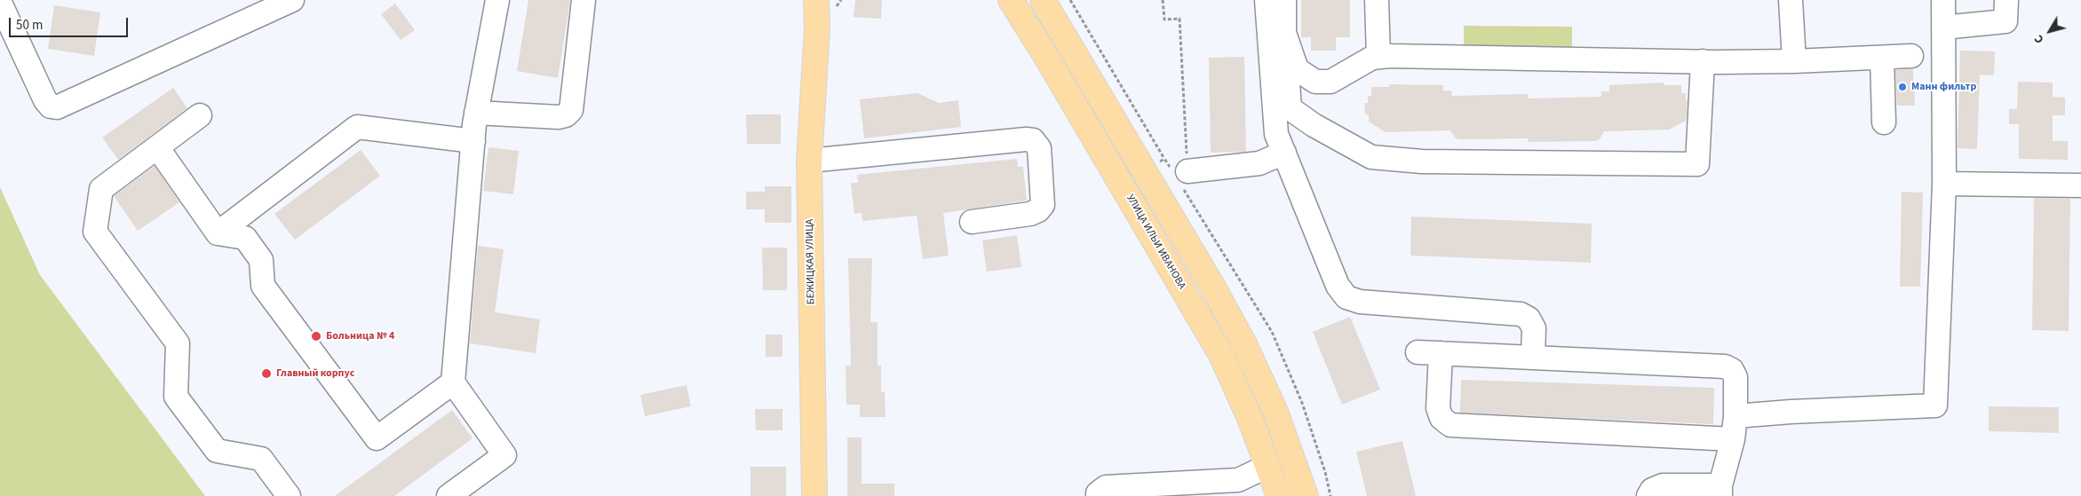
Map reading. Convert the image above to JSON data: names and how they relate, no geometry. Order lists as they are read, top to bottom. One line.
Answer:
{"streets":{"main road":["УЛИЦА ИЛЬИ ИВАНОВА","БЕЖИЦКАЯ УЛИЦА"]},"places":["Манн фильтр","Больница № 4","Главный корпус"],"scale_bar":"50 m","north":"bottom left"}
